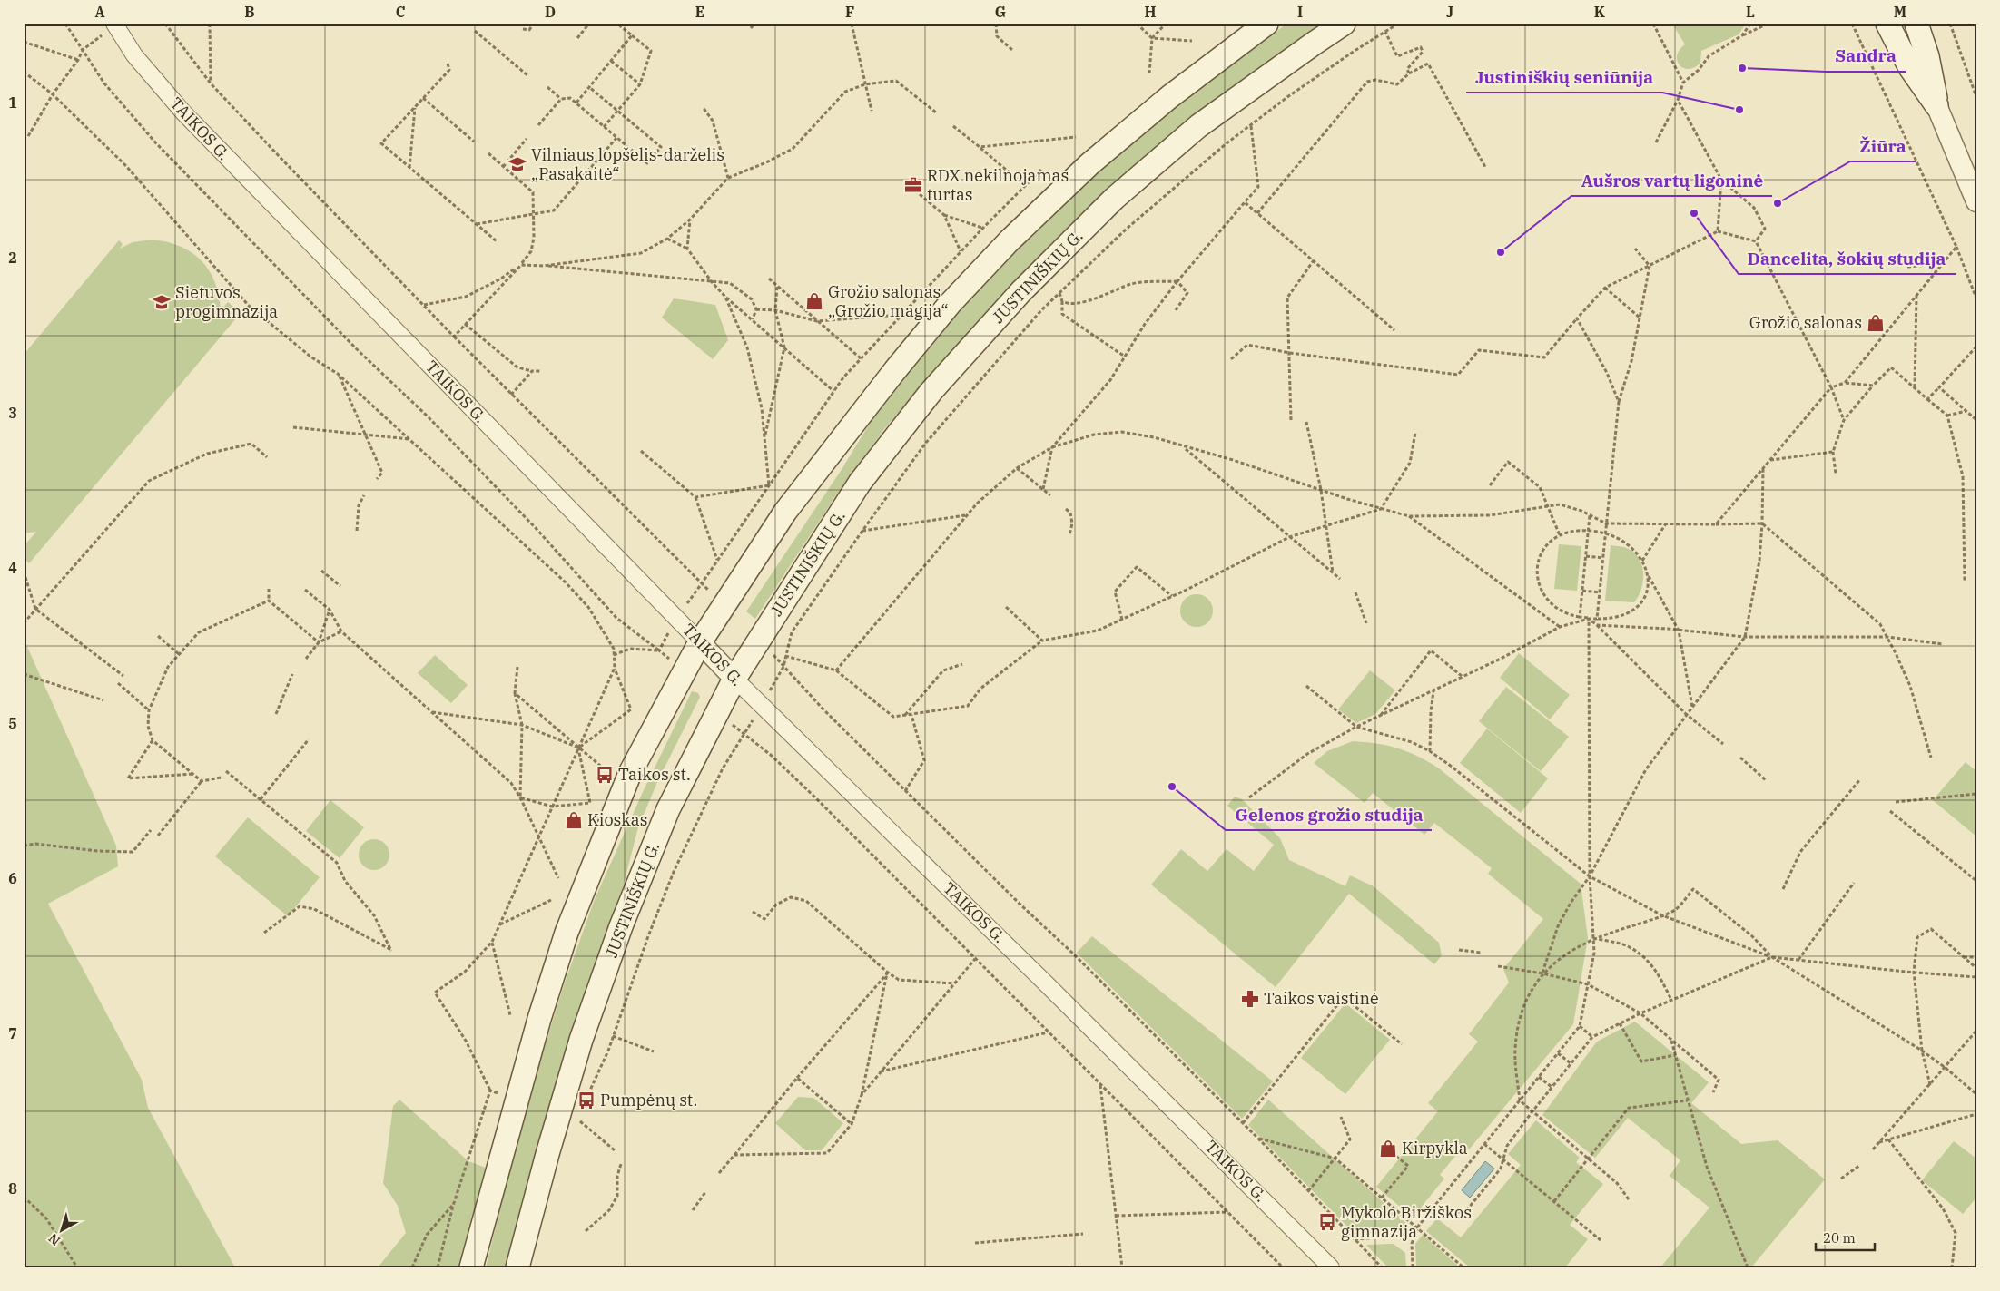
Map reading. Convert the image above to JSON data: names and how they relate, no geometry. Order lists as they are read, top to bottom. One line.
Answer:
{"streets":{"main road":["JUSTINIŠKIŲ G."],"street":["TAIKOS G."]},"crossings":[["TAIKOS G.","JUSTINIŠKIŲ G."]],"places":{"other":["Sandra","Justiniškių seniūnija","Žiūra","Dancelita, šokių studija","Aušros vartų ligoninė","Gelenos grožio studija"],"school or university":["Vilniaus lopšelis-darželis „Pasakaitė“","Sietuvos progimnazija"],"office":["RDX nekilnojamas turtas"],"shop":["Grožio salonas „Grožio magija“","Grožio salonas","Kioskas","Kirpykla"],"bus stop":["Taikos st.","Pumpėnų st.","Mykolo Biržiškos gimnazija"],"pharmacy":["Taikos vaistinė"]},"scale_bar":"20 m","north":"bottom left","grid":{"columns":["A","B","C","D","E","F","G","H","I","J","K","L","M"],"rows":["1","2","3","4","5","6","7","8"]}}
